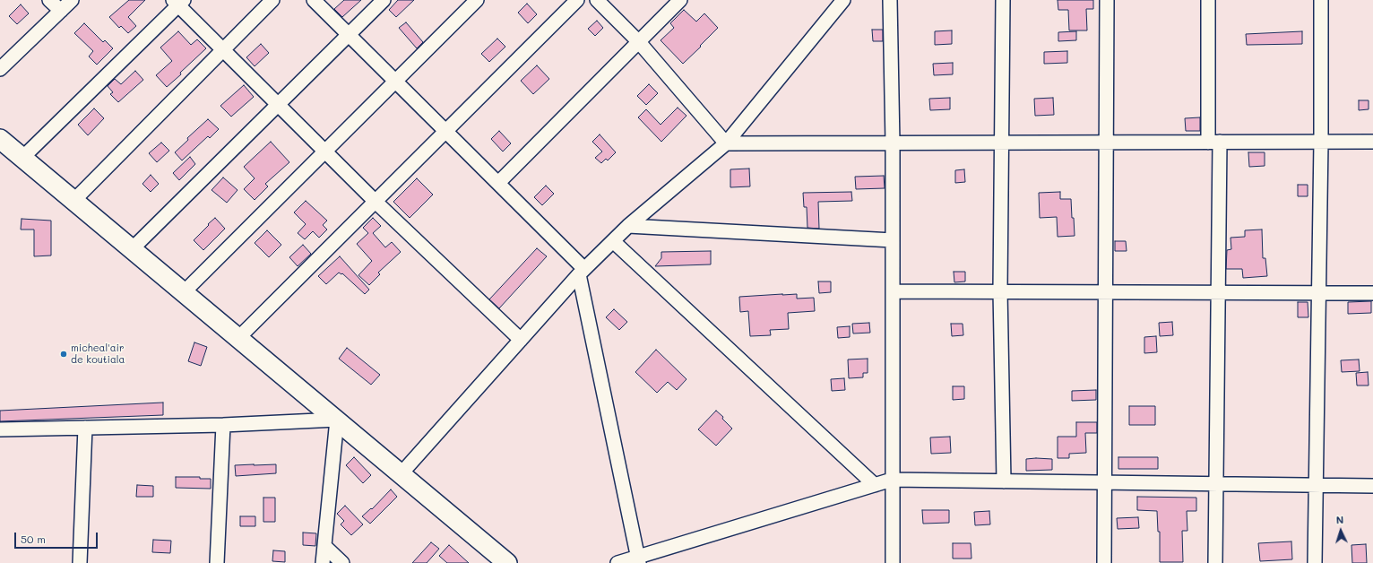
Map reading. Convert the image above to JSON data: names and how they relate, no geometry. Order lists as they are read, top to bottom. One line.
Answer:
{"places":["micheal'air de koutiala"],"scale_bar":"50 m","north":"top"}
